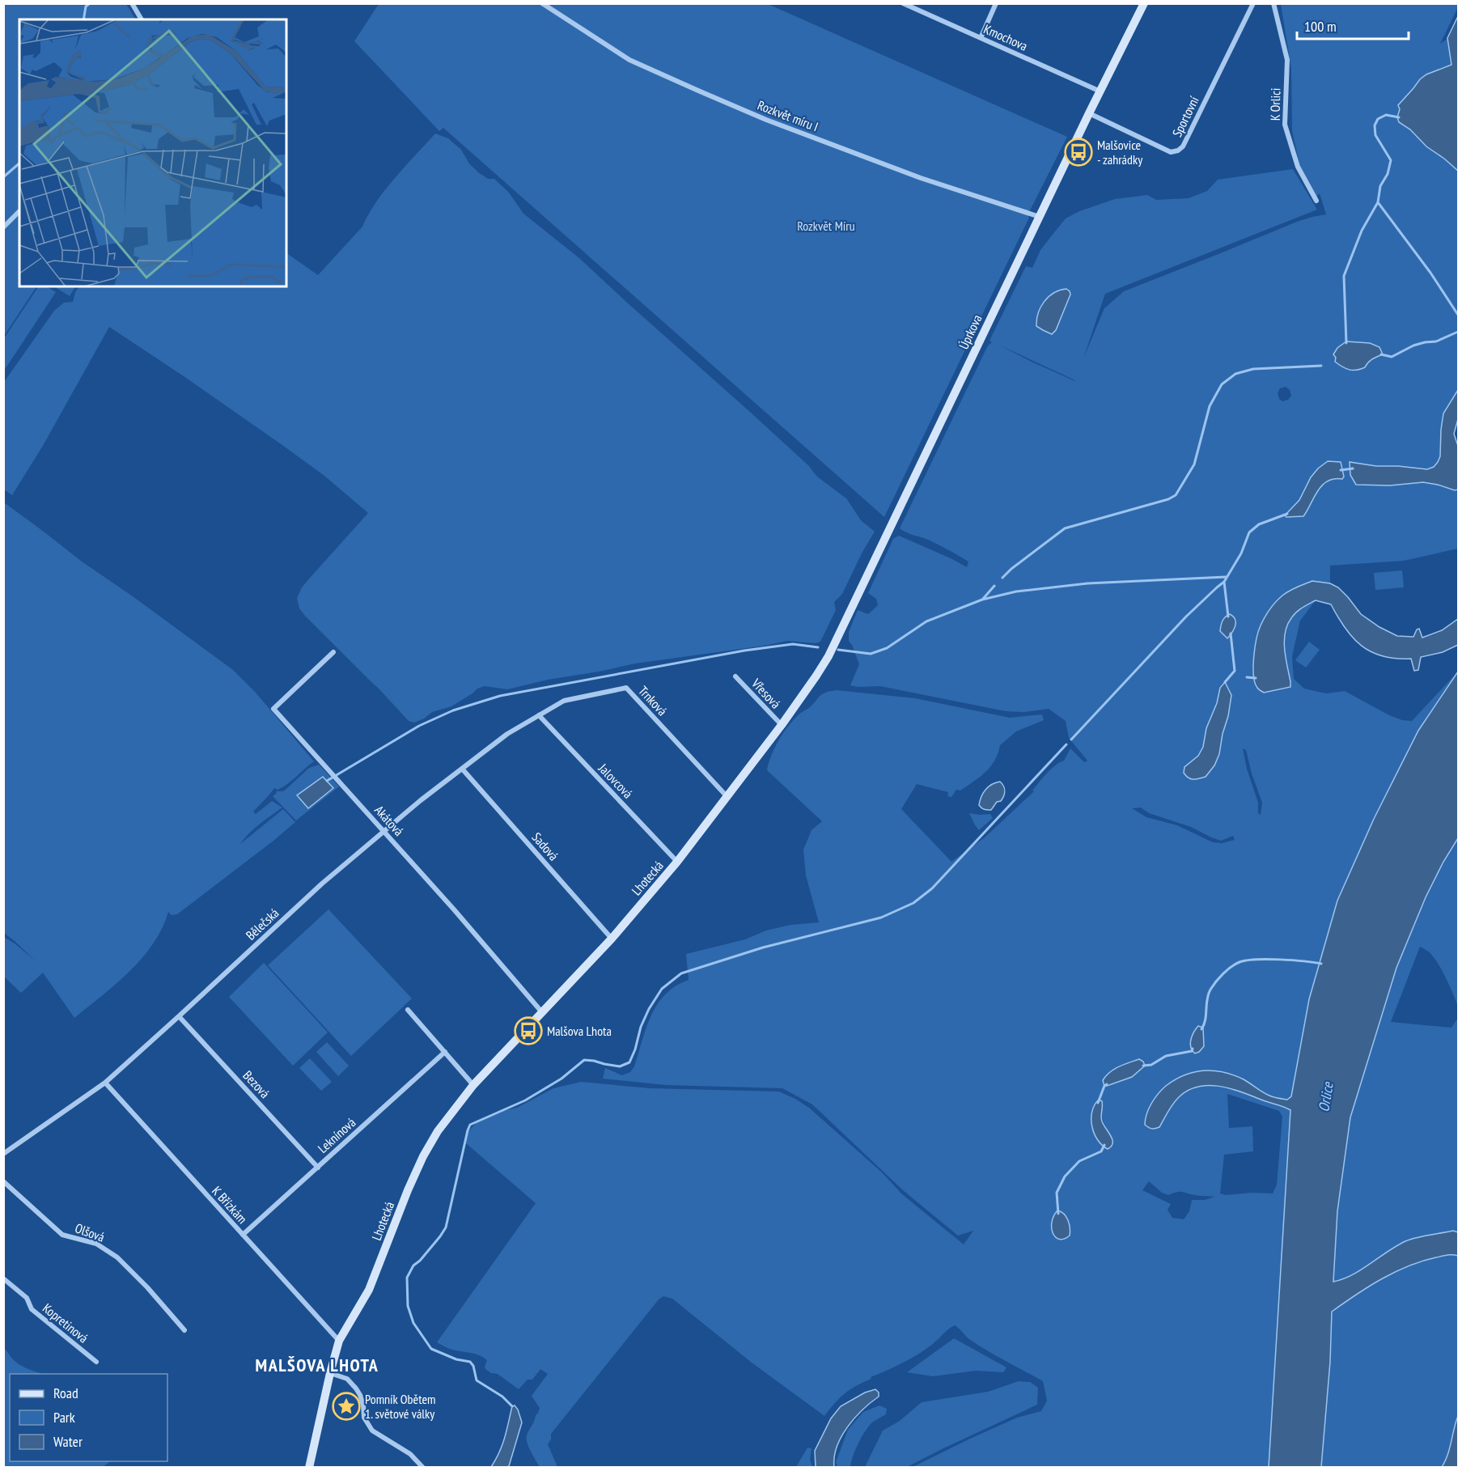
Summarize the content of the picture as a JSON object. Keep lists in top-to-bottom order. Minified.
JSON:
{"streets":{"street":["Kmochova","K Orlici","Rozkvět míru I","Sportovní","Úprkova","Vřesová","Trnková","Jalovcová","Akátová","Sadová","Lhotecká","Bělečská","Bezová","Leknínová","K Břízkám","Olšová","Kopretinová"]},"crossings":[["Kmochova","Úprkova"],["Rozkvět míru I","Úprkova"],["Sportovní","Úprkova"],["Úprkova","Lhotecká"],["Vřesová","Lhotecká"],["Trnková","Jalovcová"],["Trnková","Lhotecká"],["Trnková","Bělečská"],["Jalovcová","Lhotecká"],["Jalovcová","Bělečská"],["Akátová","Lhotecká"],["Akátová","Bělečská"],["Sadová","Lhotecká"],["Sadová","Bělečská"],["Lhotecká","K Břízkám"],["Bělečská","Bezová"],["Bělečská","K Břízkám"],["Bezová","Leknínová"],["Leknínová","K Břízkám"]],"districts":["MALŠOVA LHOTA"],"water":["Orlice"],"parks":["Rozkvět Míru"],"places":{"bus stop":["Malšovice - zahrádky","Malšova Lhota"],"place":["Pomník Obětem 1. světové války"]},"legend":["Road","Park","Water"],"scale_bar":"100 m"}
